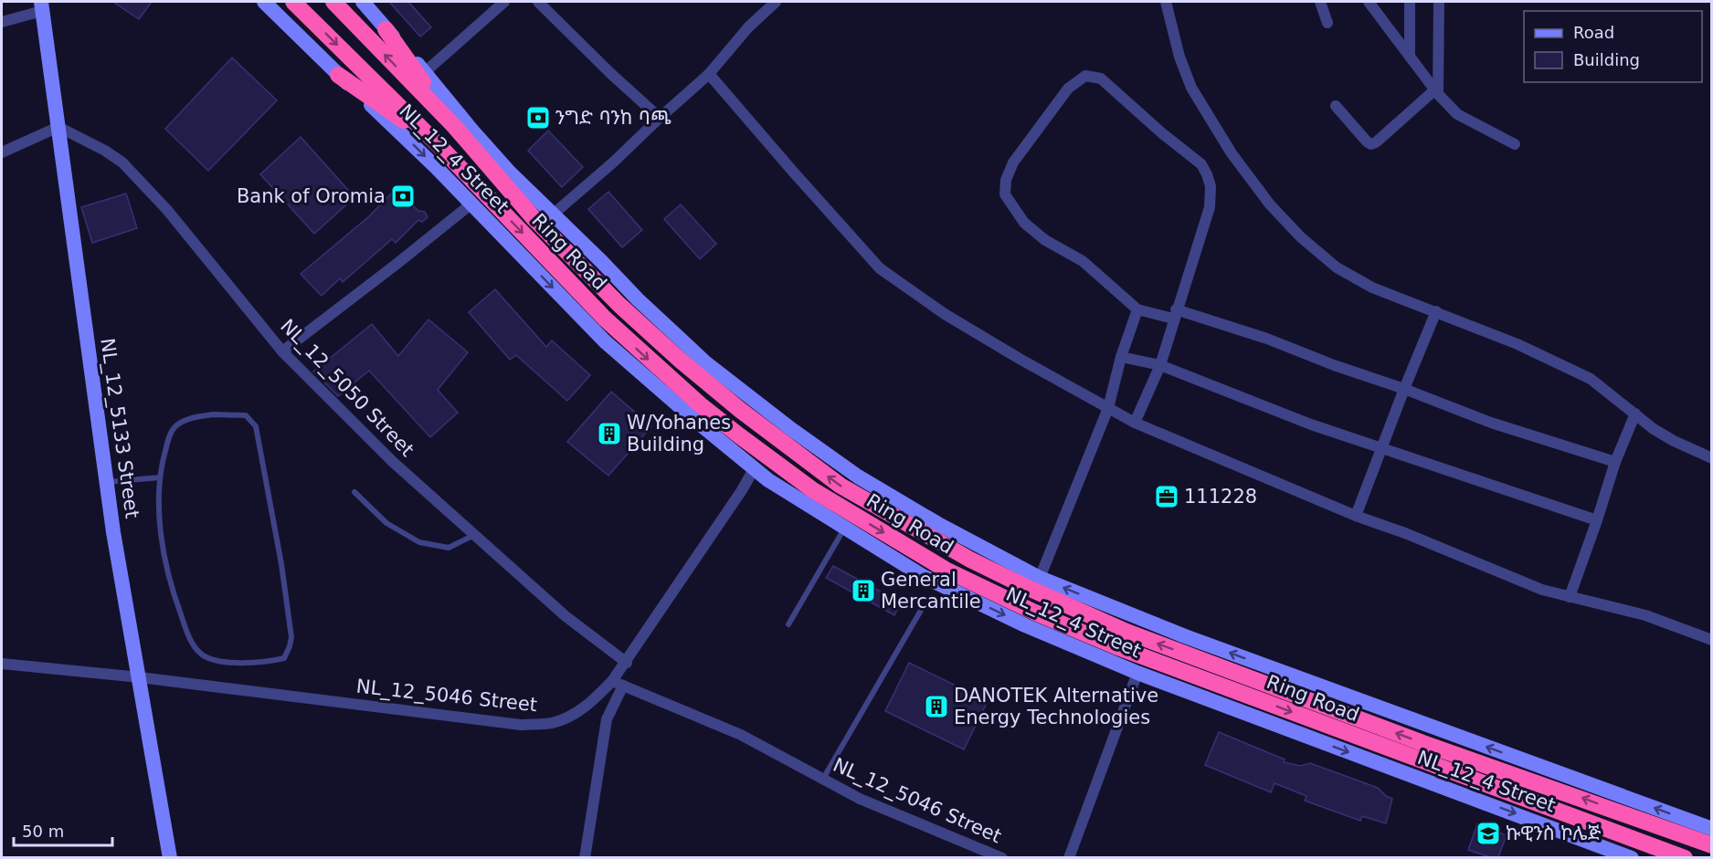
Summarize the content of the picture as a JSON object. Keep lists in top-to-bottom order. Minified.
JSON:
{"streets":{"highway":["Ring Road"],"street":["NL_12_4 Street","NL_12_5050 Street","NL_12_5133 Street","NL_12_5046 Street"]},"crossings":[["NL_12_5050 Street","NL_12_5133 Street"],["NL_12_5133 Street","NL_12_5046 Street"]],"places":{"bank":["ንግድ ባንከ ባጫ","Bank of Oromia"],"building":["W/Yohanes Building","General Mercantile","DANOTEK Alternative Energy Technologies"],"office":["111228"],"school or university":["ኩዊንስ ኮሌጅ"]},"legend":["Road","Building"],"scale_bar":"50 m"}
